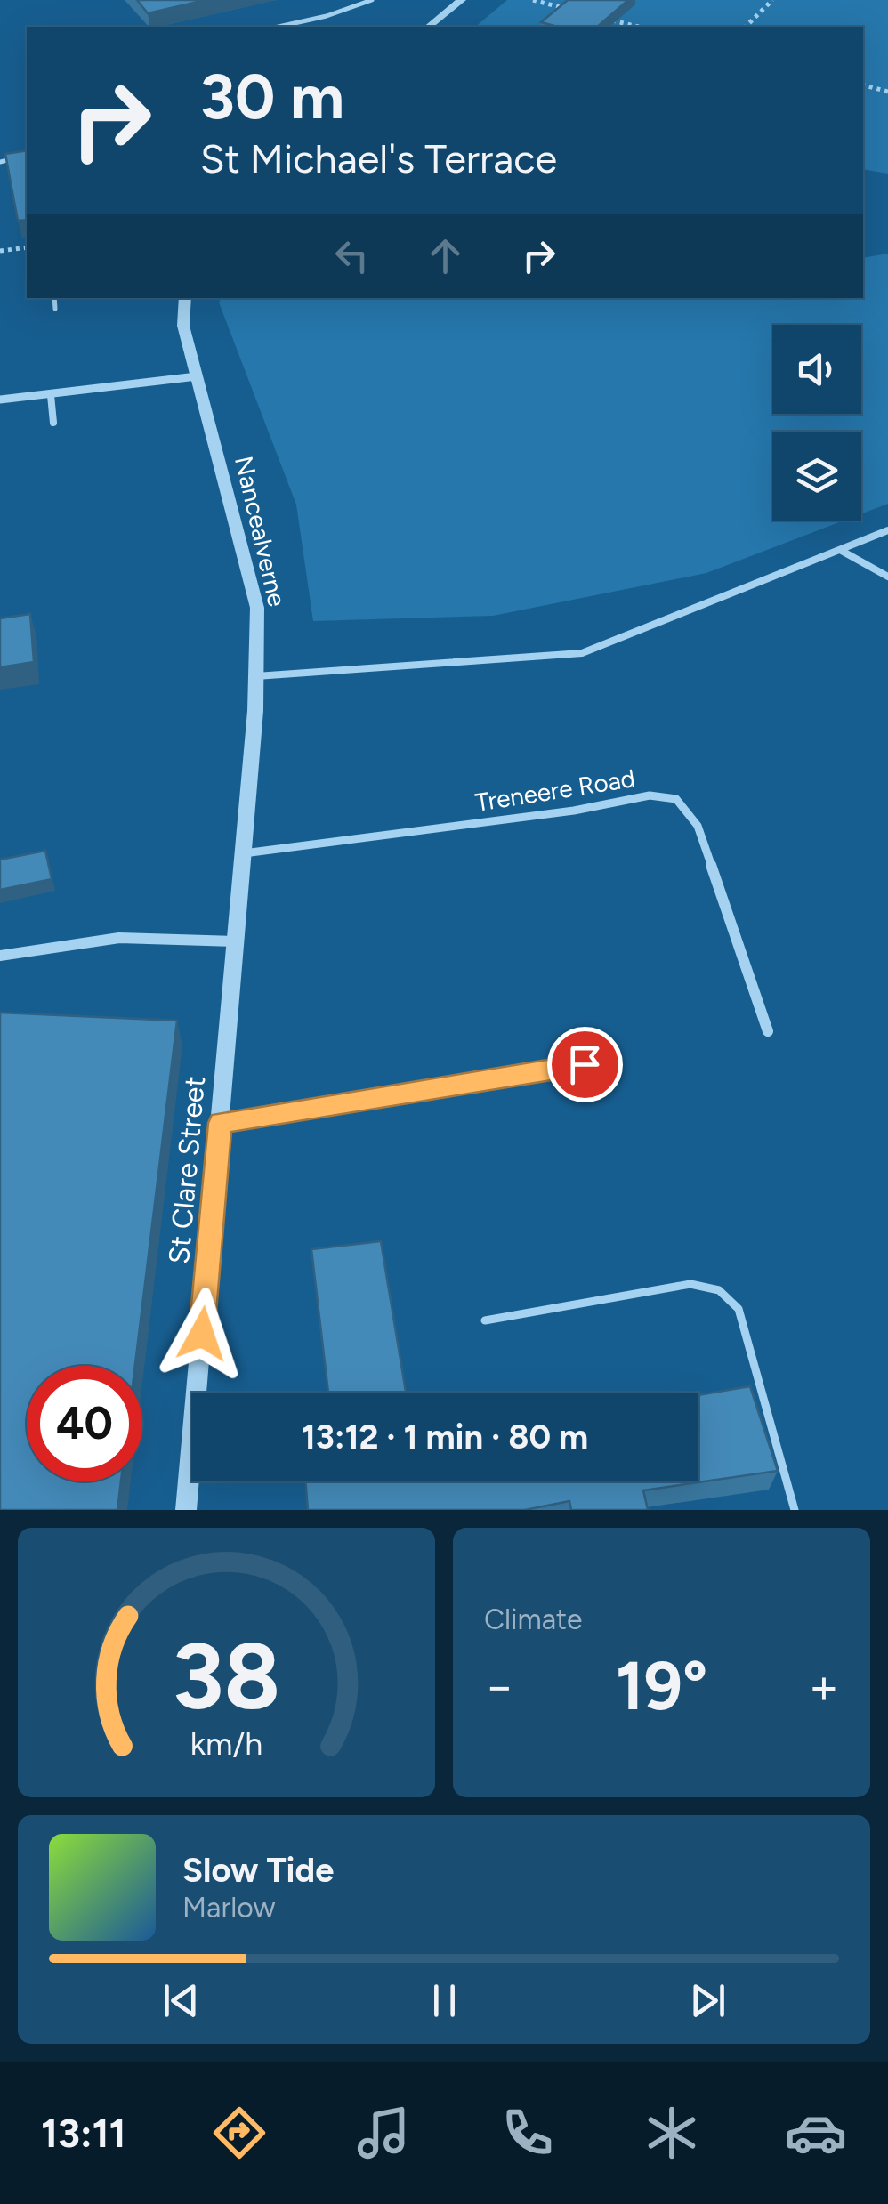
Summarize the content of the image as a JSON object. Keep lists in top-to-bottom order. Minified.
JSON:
{"streets":{"street":["Nancealverne","Treneere Road","St Clare Street"]},"crossings":[["Nancealverne","Treneere Road"],["Nancealverne","St Clare Street"]],"page":{"turn":["30 m","St Michael's Terrace"],"limit":"40","trip":"13:12 · 1 min · 80 m","tile":"Climate","heat":["−","19°","+"],"song":["Slow Tide","Marlow"],"tabs":"13:11","gauge":["38","km/h"]}}
